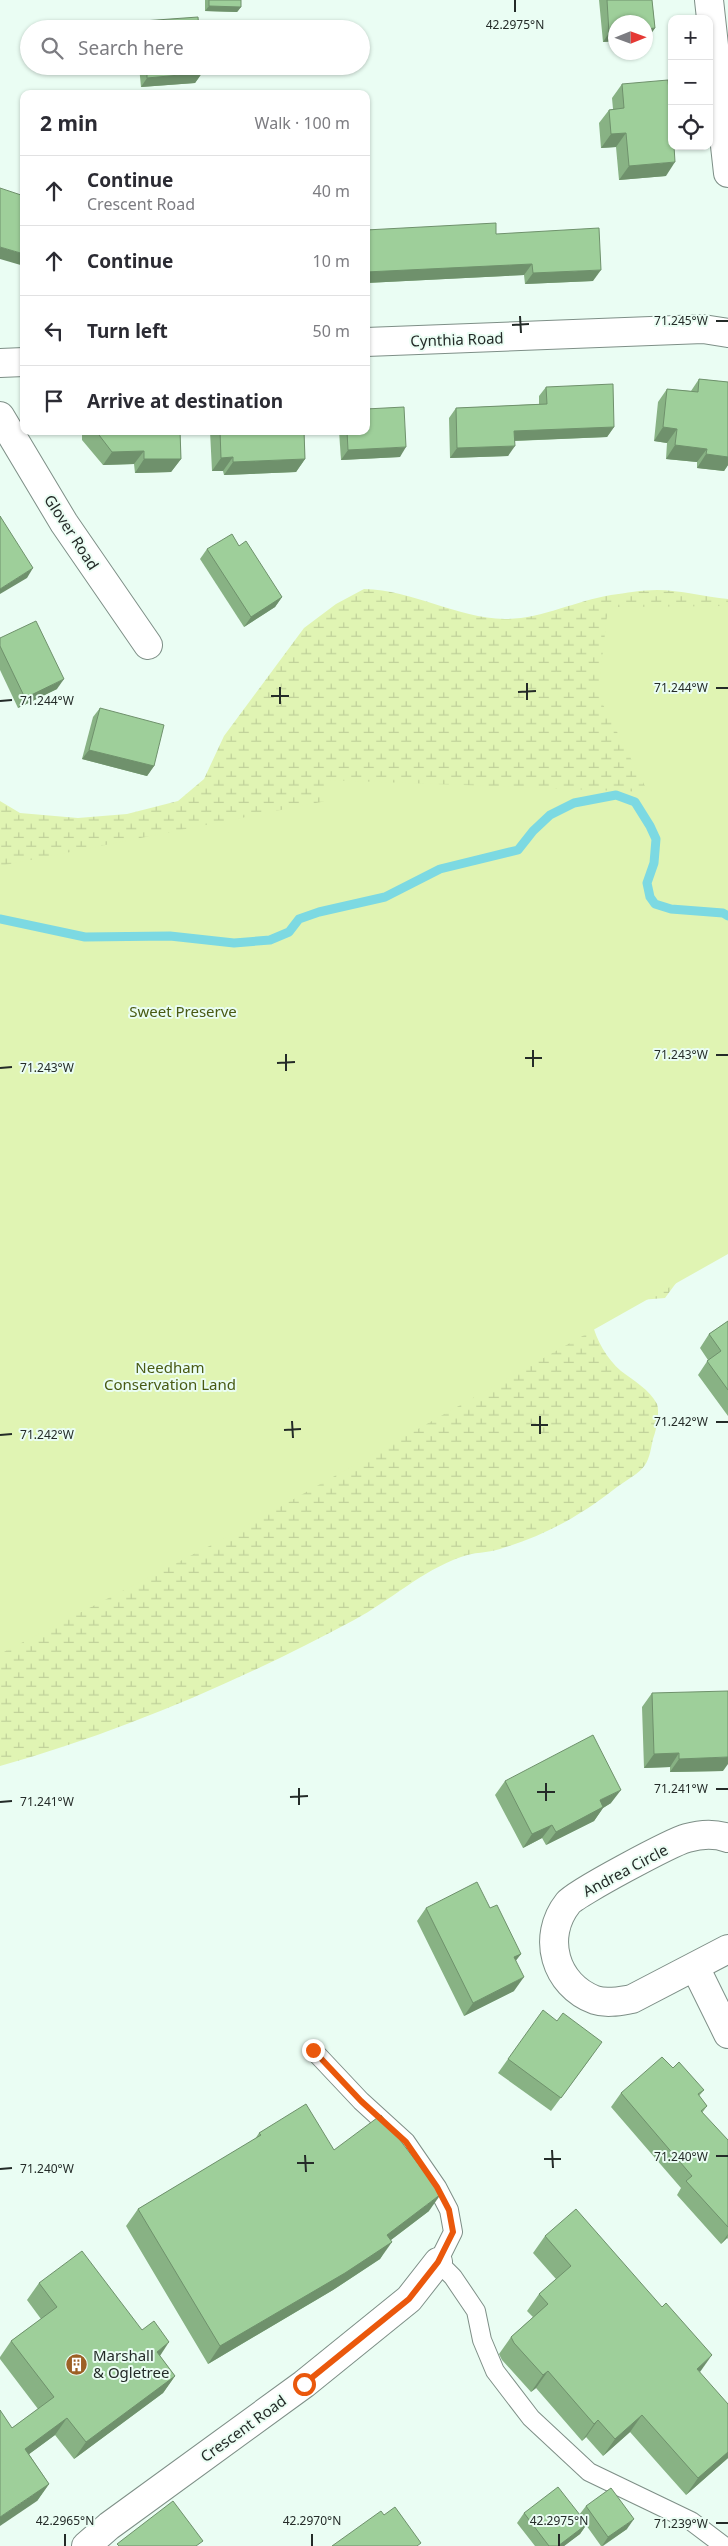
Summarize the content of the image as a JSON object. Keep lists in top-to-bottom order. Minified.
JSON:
{"streets":{"street":["Cynthia Road","Glover Road","Andrea Circle","Crescent Road"]},"parks":["Sweet Preserve","Needham Conservation Land"],"places":{"building":["Marshall & Ogletree"]},"north":"right","page":{"map_buttons":["+","−"],"search":"Search here","heading":["2 min","Walk · 100 m"],"list":[["Continue","Crescent Road","40 m"],["Continue","10 m"],["Turn left","50 m"],"Arrive at destination"]},"coordinates":["42.2975°N","71.245°W","71.244°W","71.243°W","71.242°W","71.241°W","71.240°W","42.2965°N","42.2970°N","71.239°W"]}
